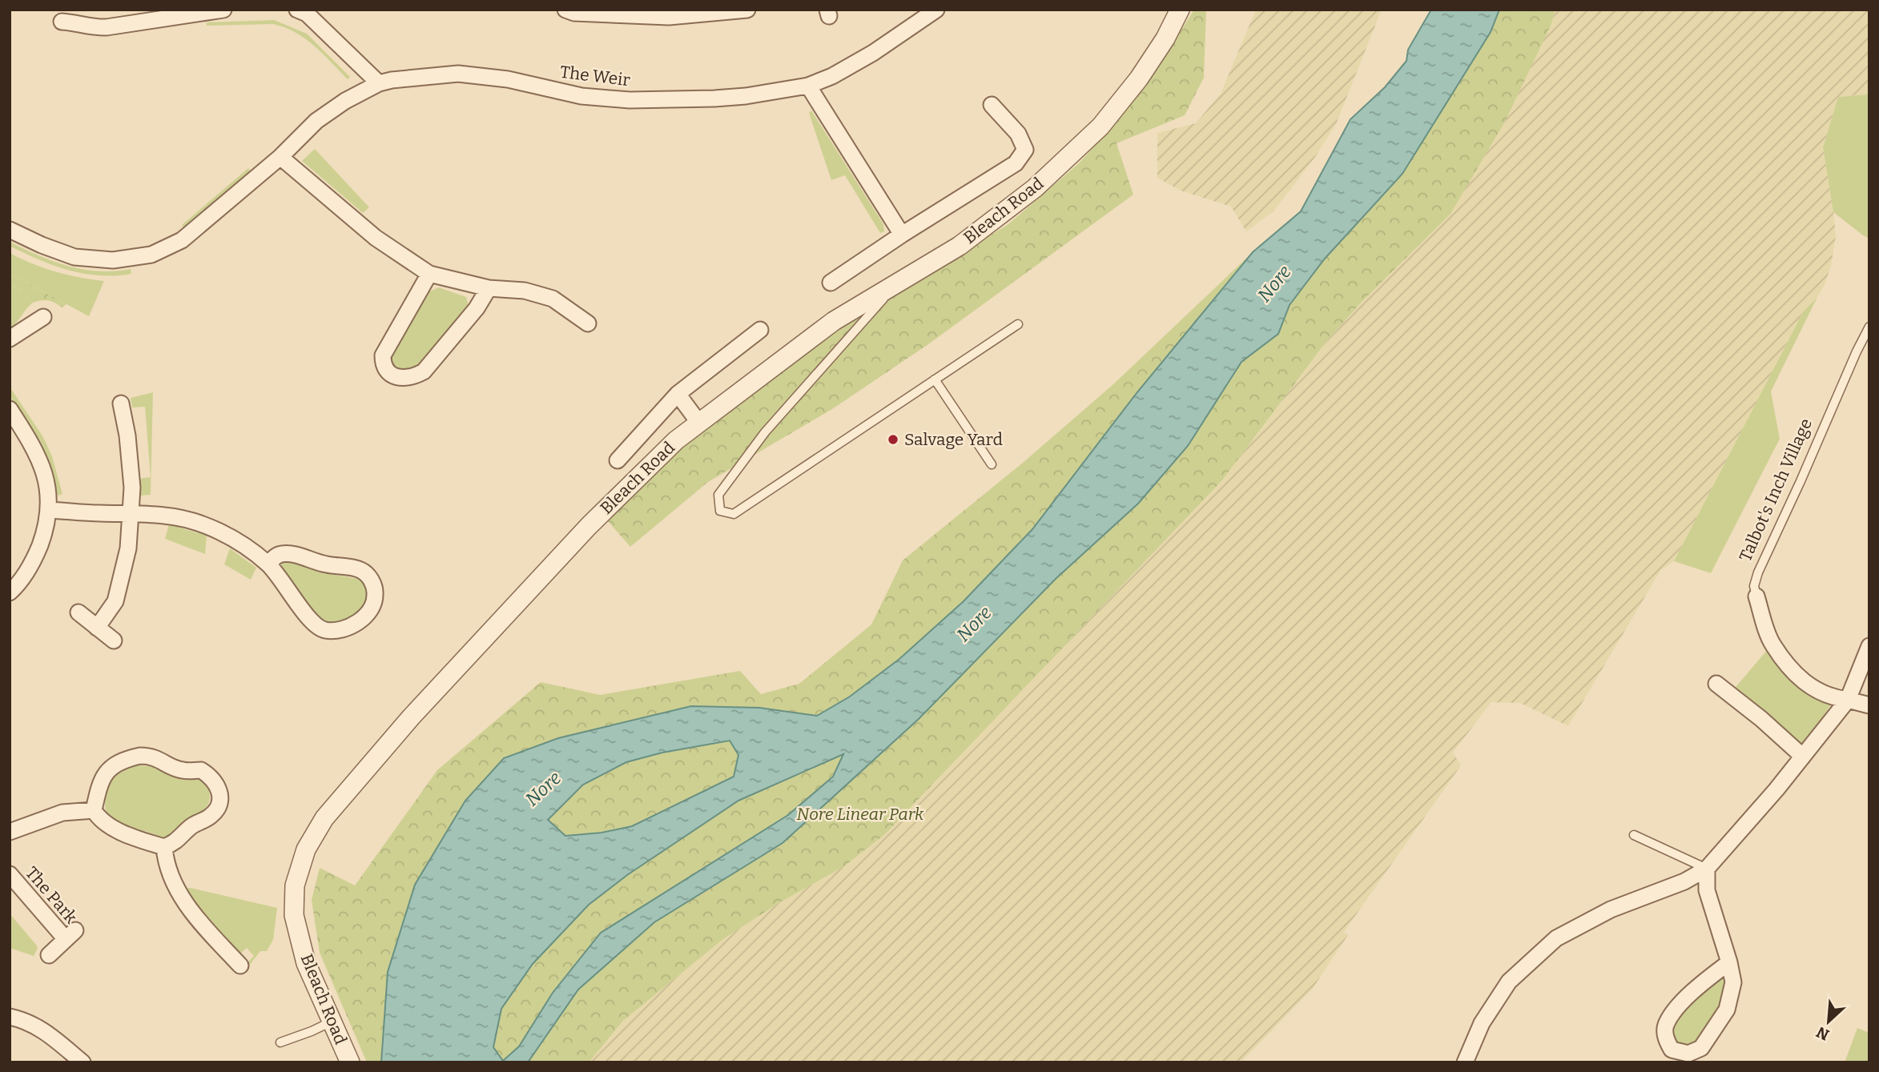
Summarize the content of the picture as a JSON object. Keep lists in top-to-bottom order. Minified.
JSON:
{"streets":{"street":["The Weir","Bleach Road","Talbot's Inch Village","The Park"]},"water":["Nore"],"parks":["Nore Linear Park"],"places":["Salvage Yard"],"north":"bottom left"}
